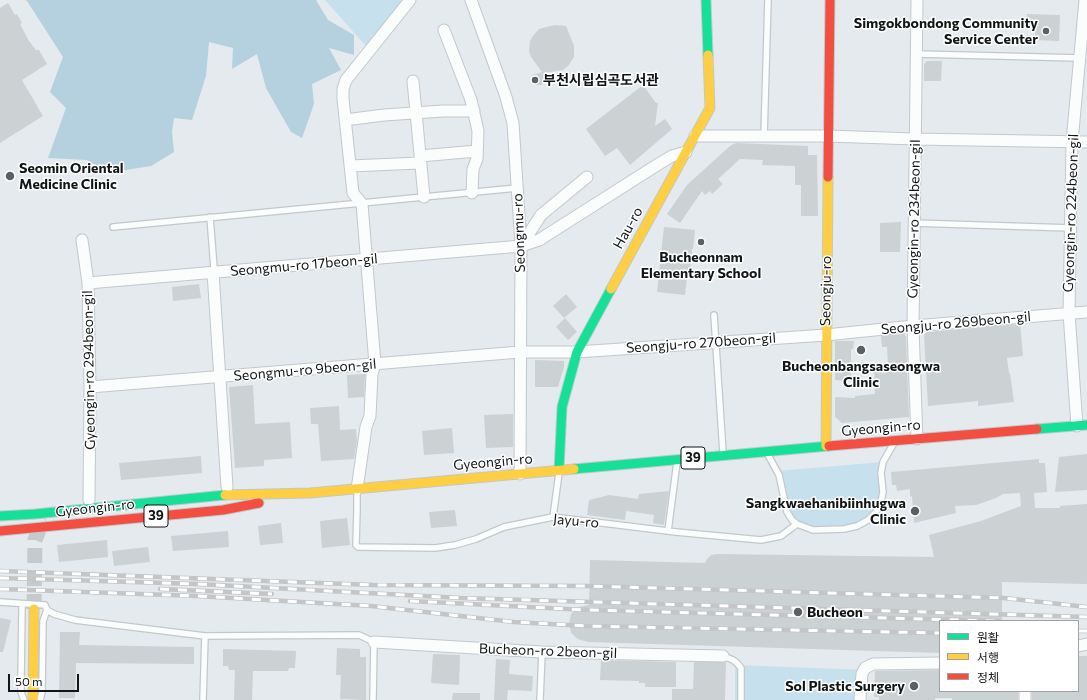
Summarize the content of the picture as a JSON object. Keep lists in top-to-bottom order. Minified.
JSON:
{"streets":{"main road":["Hau-ro","Seongju-ro","Gyeongin-ro","39"],"street":["Gyeongin-ro 224beon-gil","Gyeongin-ro 234beon-gil","Seongmu-ro","Seongmu-ro 17beon-gil","Seongju-ro 269beon-gil","Seongju-ro 270beon-gil","Gyeongin-ro 294beon-gil","Seongmu-ro 9beon-gil","Bucheon-ro 2beon-gil"],"lane":["Jayu-ro"]},"crossings":[["Gyeongin-ro 224beon-gil","Seongju-ro 269beon-gil"],["Gyeongin-ro 224beon-gil","Gyeongin-ro"],["Gyeongin-ro 234beon-gil","Seongju-ro 269beon-gil"],["Gyeongin-ro 234beon-gil","Gyeongin-ro"],["Hau-ro","Seongmu-ro 17beon-gil"],["Hau-ro","Seongju-ro 270beon-gil"],["Hau-ro","Gyeongin-ro"],["Seongmu-ro","Seongmu-ro 17beon-gil"],["Seongmu-ro","Seongju-ro 270beon-gil"],["Seongmu-ro","Seongmu-ro 9beon-gil"],["Seongmu-ro","Gyeongin-ro"],["Seongmu-ro 17beon-gil","Gyeongin-ro 294beon-gil"],["Seongju-ro","Seongju-ro 269beon-gil"],["Seongju-ro","Seongju-ro 270beon-gil"],["Seongju-ro","Gyeongin-ro"],["Seongju-ro 269beon-gil","Seongju-ro 270beon-gil"],["Seongju-ro 270beon-gil","Seongmu-ro 9beon-gil"],["Gyeongin-ro 294beon-gil","Seongmu-ro 9beon-gil"],["Gyeongin-ro 294beon-gil","Gyeongin-ro"],["Gyeongin-ro","Jayu-ro"]],"places":["Simgokbondong Community Service Center","부천시립심곡도서관","Seomin Oriental Medicine Clinic","Bucheonnam Elementary School","Bucheonbangsaseongwa Clinic","Sangkwaehanibiinhugwa Clinic","Bucheon","Sol Plastic Surgery"],"legend":["원활","서행","정체"],"scale_bar":"50 m"}
